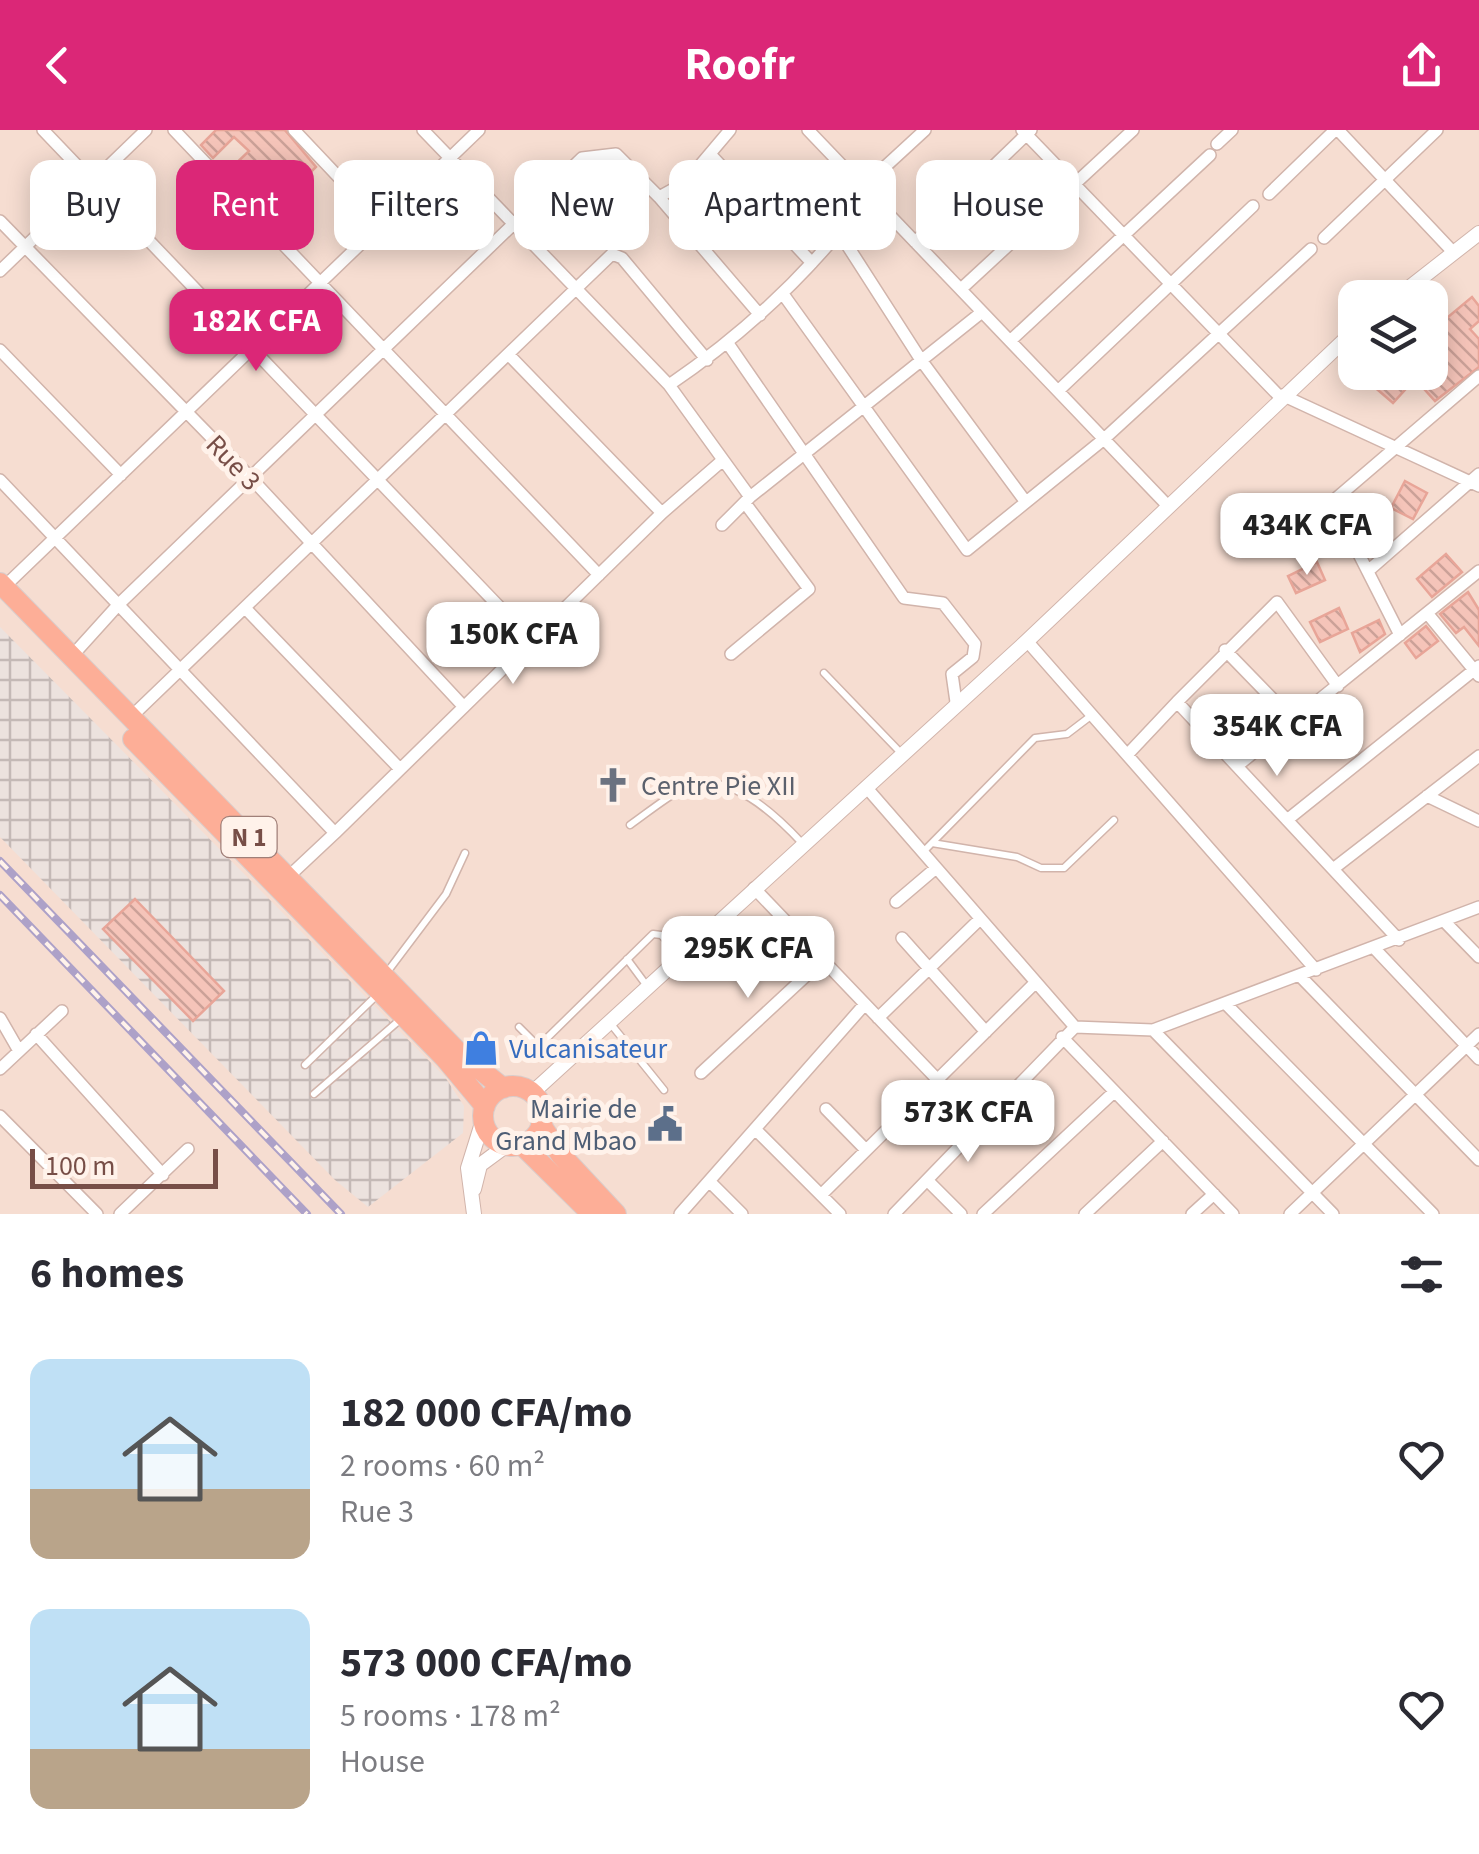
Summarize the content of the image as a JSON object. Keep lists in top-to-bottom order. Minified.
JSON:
{"streets":{"highway":["N 1"],"street":["Rue 3"]},"places":{"church":["Centre Pie XII"],"shop":["Vulcanisateur"],"public building":["Mairie de Grand Mbao"]},"scale_bar":"100 m","page":{"header":"Roofr","chip":["Buy","Rent","Filters","New","Apartment","House"],"price":["182K CFA","434K CFA","150K CFA","354K CFA","295K CFA","573K CFA"],"scale":"100 m","heading":"6 homes","list":[{"name":"182 000 CFA/mo","note":"2 rooms · 60 m² · Rue 3"},{"name":"573 000 CFA/mo","note":"5 rooms · 178 m² · House"}]}}
